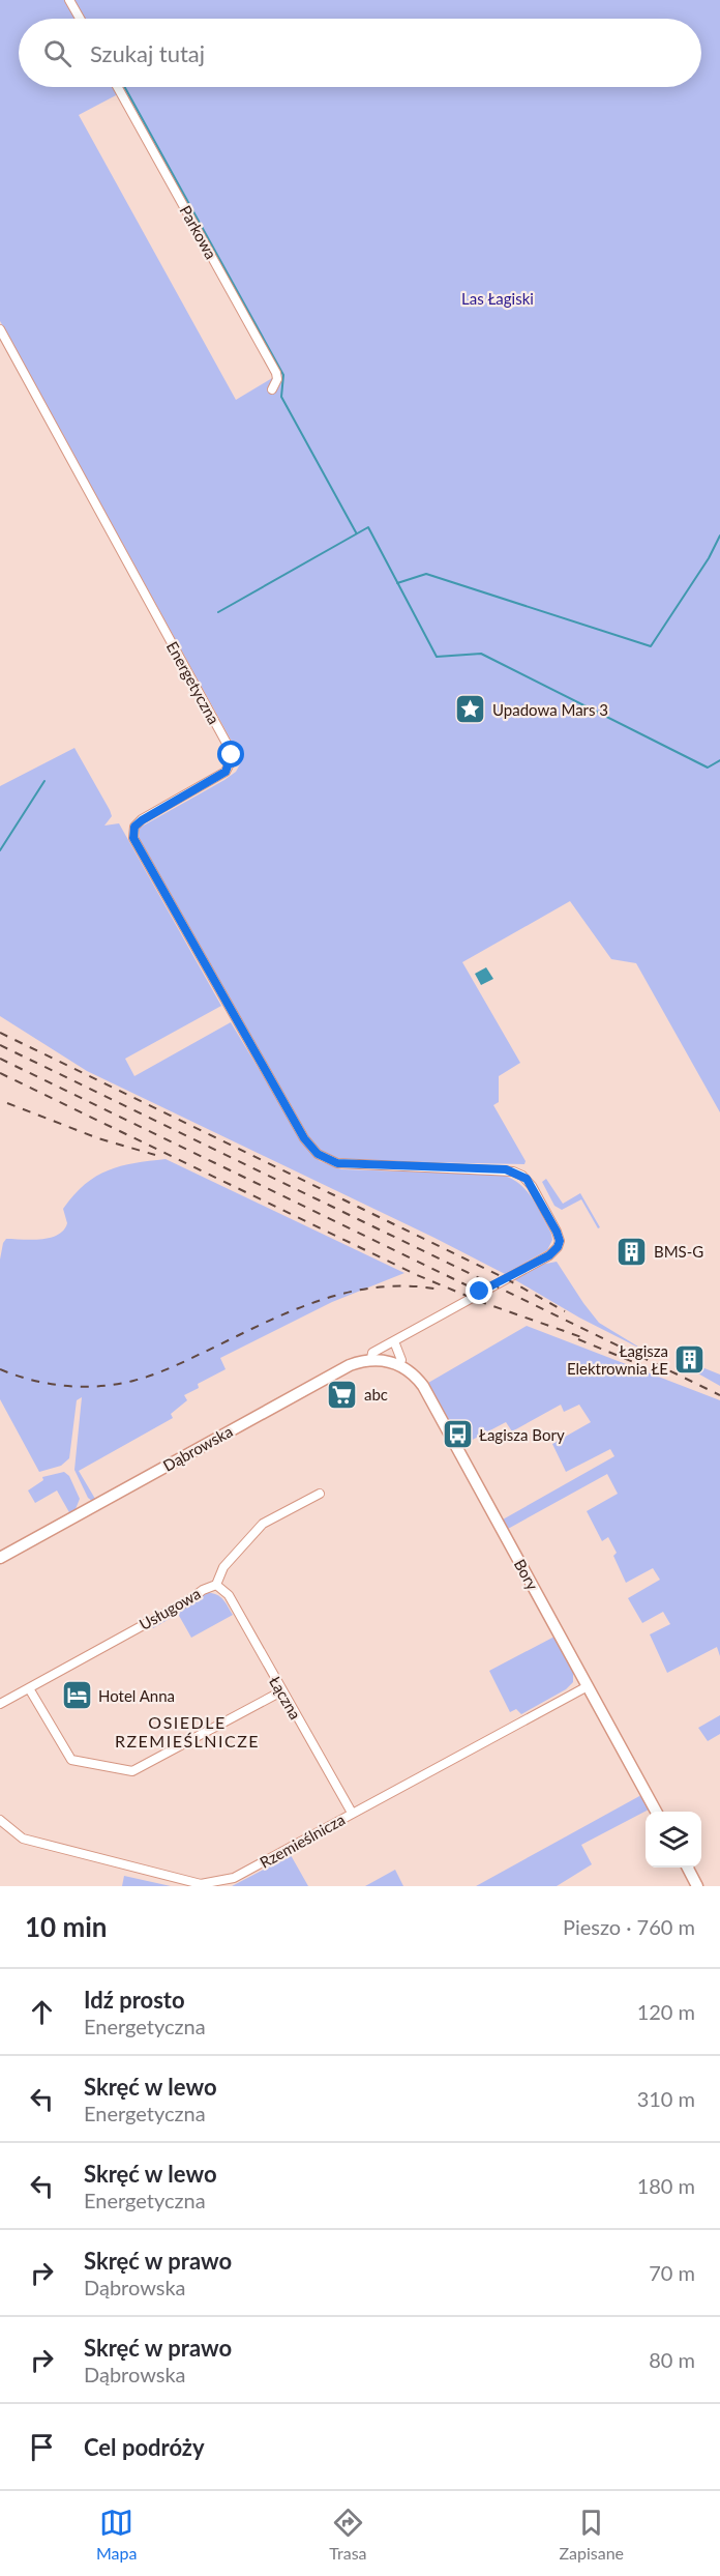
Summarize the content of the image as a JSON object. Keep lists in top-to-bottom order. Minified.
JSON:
{"streets":{"street":["Parkowa","Energetyczna","Dąbrowska","Bory","Usługowa","Łączna","Rzemieślnicza"]},"crossings":[["Energetyczna","Dąbrowska"],["Bory","Rzemieślnicza"],["Usługowa","Łączna"],["Łączna","Rzemieślnicza"]],"districts":["OSIEDLE RZEMIEŚLNICZE"],"parks":["Las Łagiski"],"places":{"place":["Upadowa Mars 3"],"building":["BMS-G","Łagisza Elektrownia ŁE"],"supermarket":["abc"],"bus stop":["Łagisza Bory"],"hotel":["Hotel Anna"]},"page":{"search":"Szukaj tutaj","heading":["10 min","Pieszo · 760 m"],"list":[["Idź prosto","Energetyczna","120 m"],["Skręć w lewo","Energetyczna","310 m"],["Skręć w lewo","Energetyczna","180 m"],["Skręć w prawo","Dąbrowska","70 m"],["Skręć w prawo","Dąbrowska","80 m"],"Cel podróży"],"nav":["Mapa","Trasa","Zapisane"]}}
